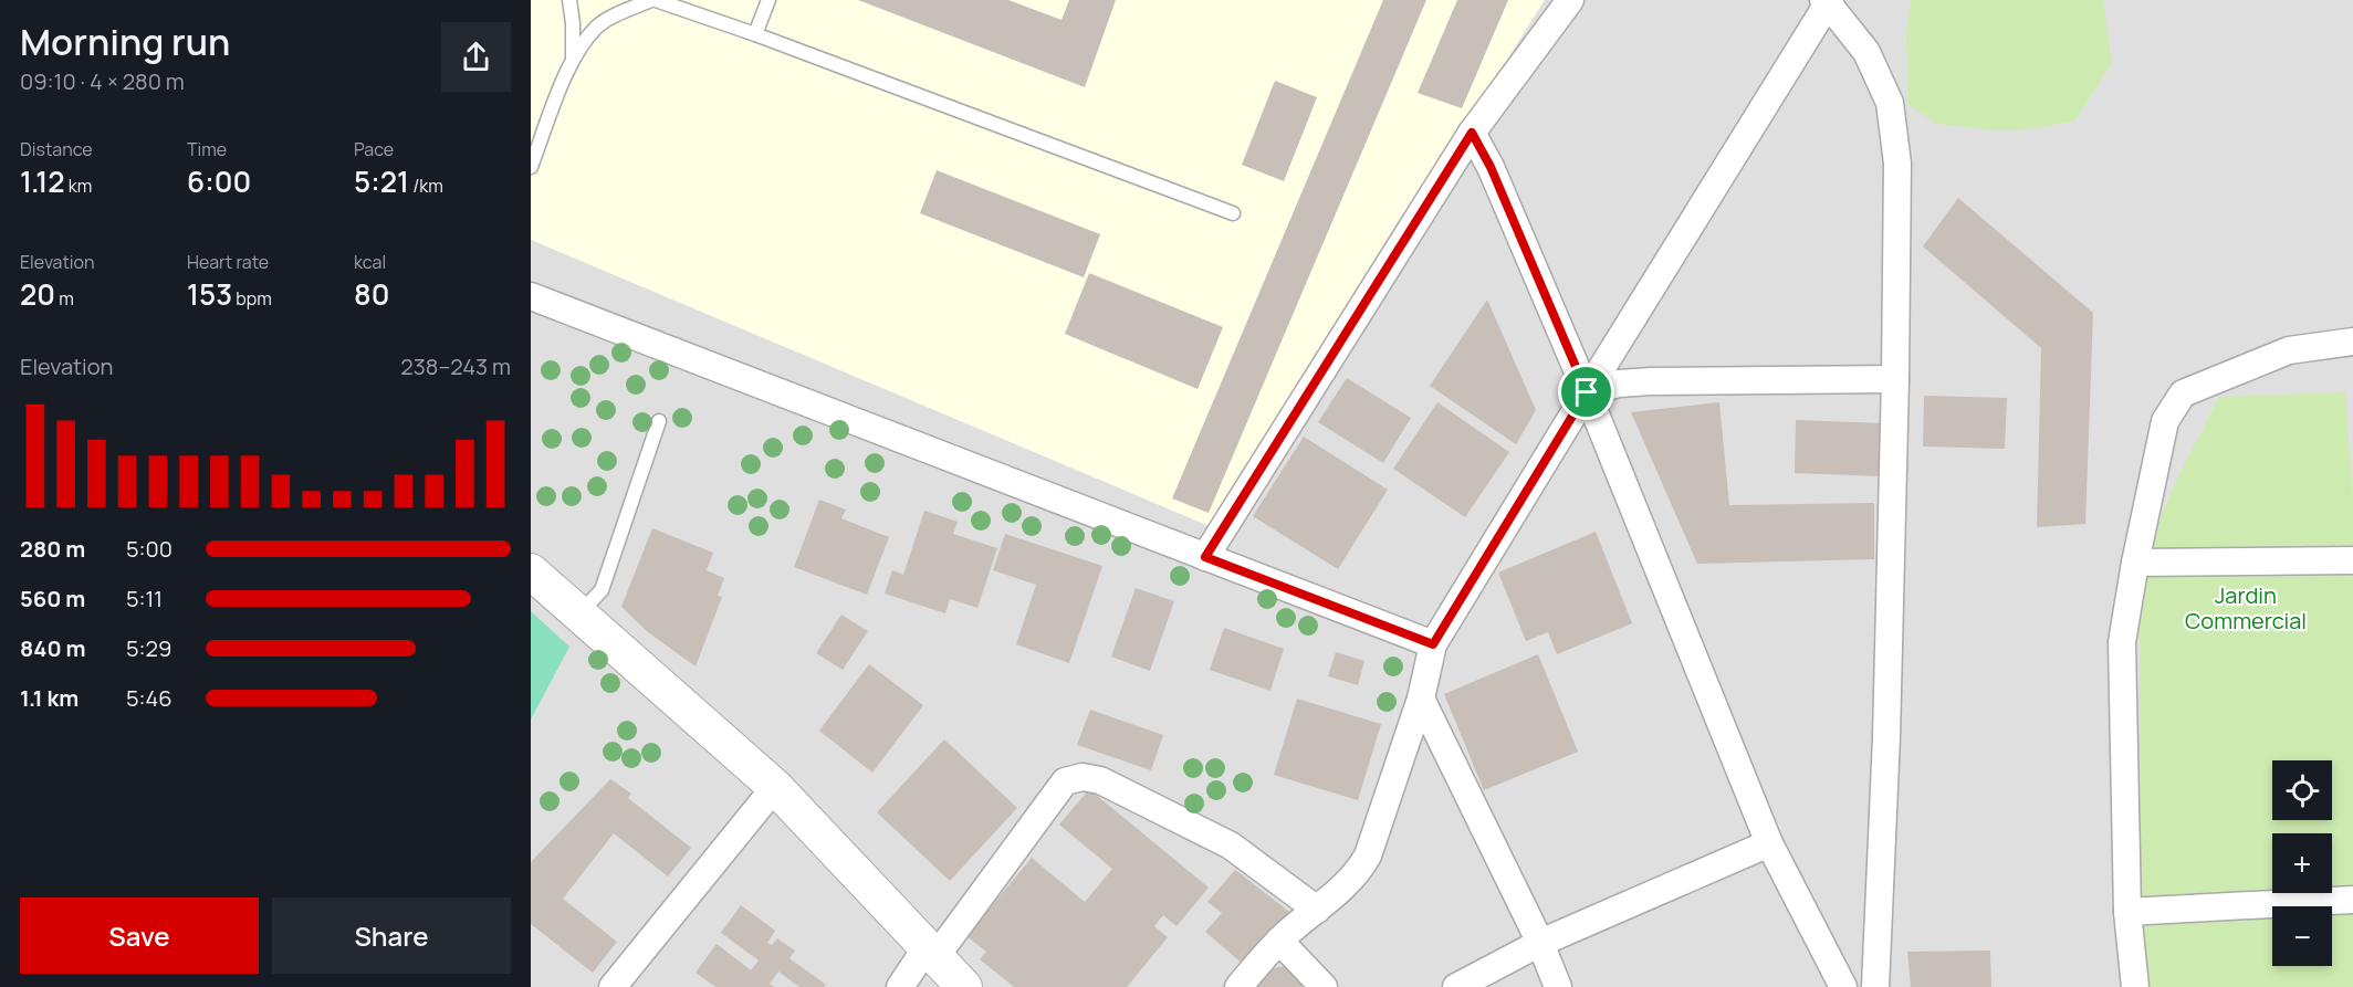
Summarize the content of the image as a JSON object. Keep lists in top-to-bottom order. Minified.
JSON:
{"parks":["Jardin Commercial"],"page":{"heading":["Morning run","09:10 · 4 × 280 m"],"stats":[["Distance","1.12 km"],["Time","6:00"],["Pace","5:21 /km"],["Elevation","20 m"],["Heart rate","153 bpm"],["kcal","80"]],"chart":["Elevation","238–243 m"],"list":[{"name":"280 m","note":"5:00"},{"name":"560 m","note":"5:11"},{"name":"840 m","note":"5:29"},{"name":"1.1 km","note":"5:46"}],"map_buttons":["+","−"],"buttons":["Save","Share"]}}
